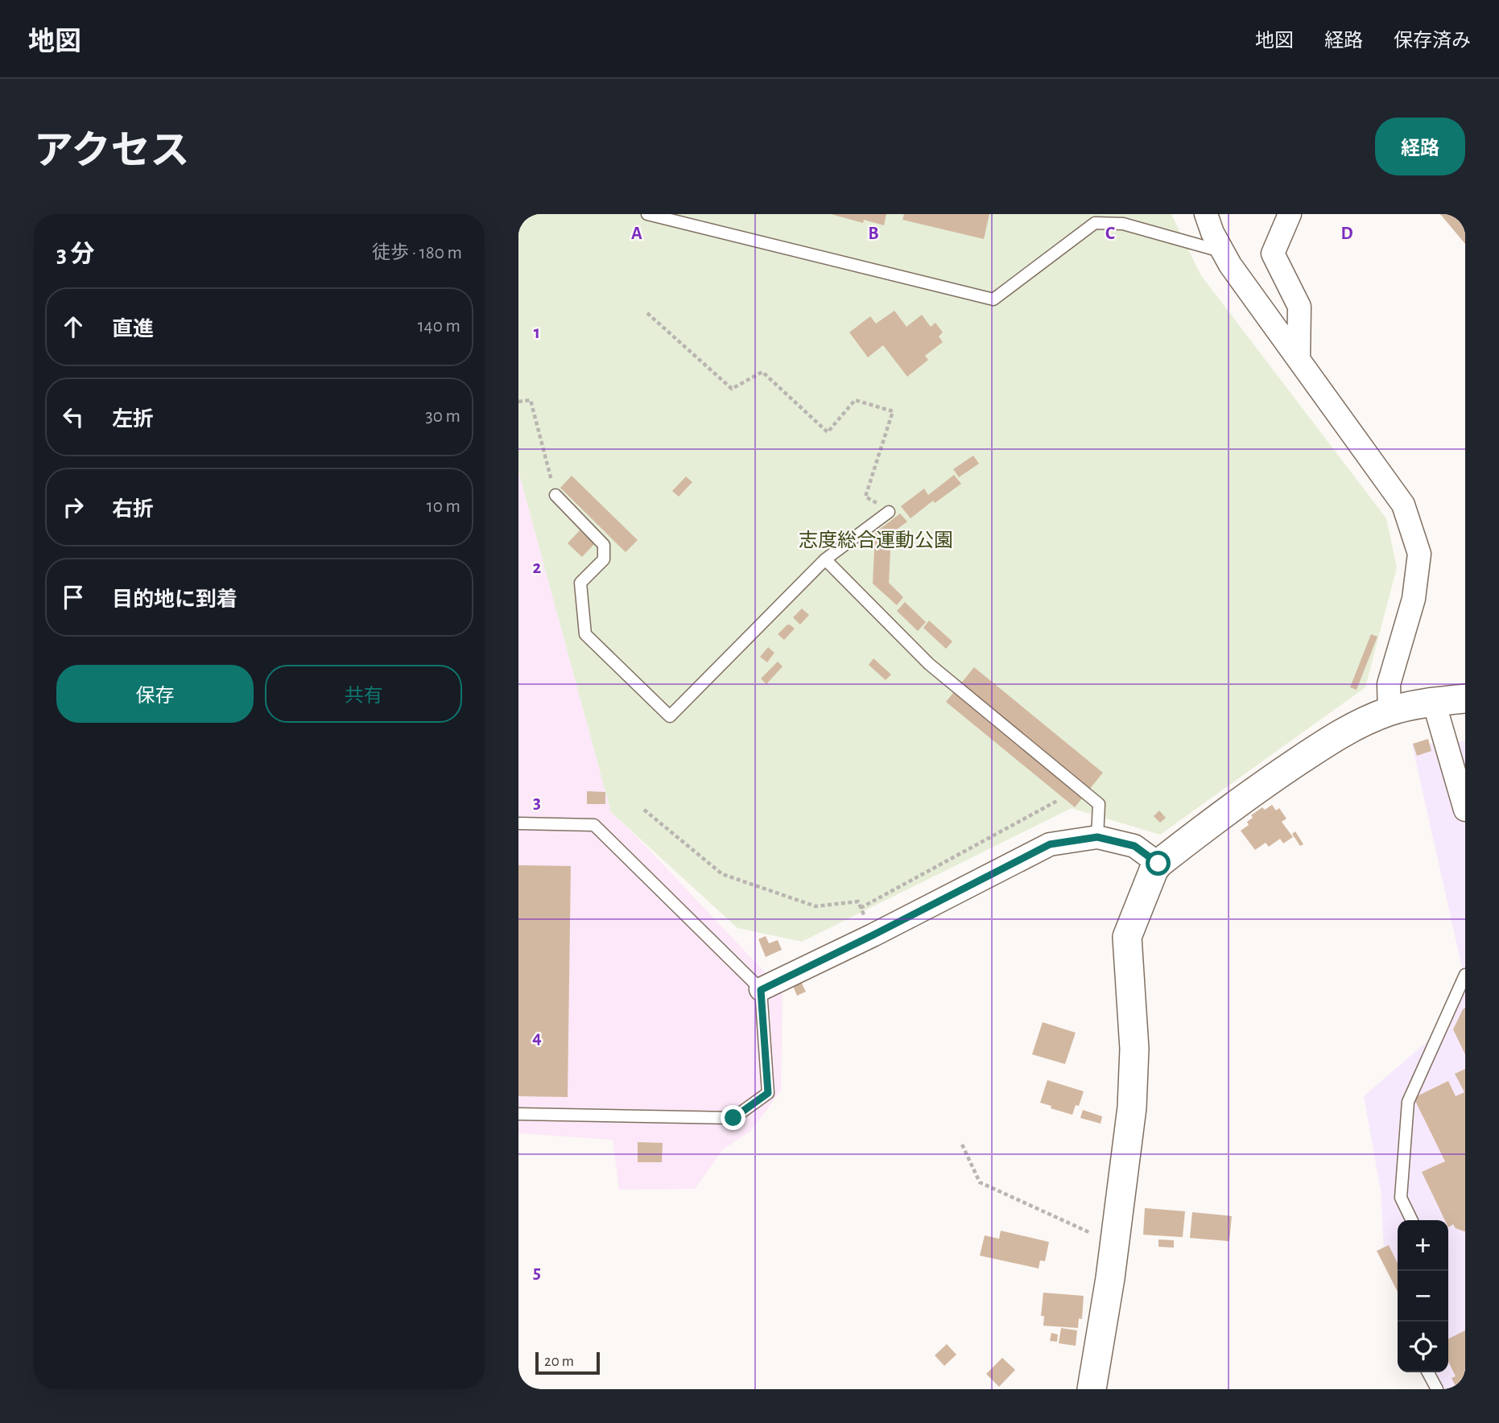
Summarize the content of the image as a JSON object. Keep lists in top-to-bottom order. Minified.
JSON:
{"parks":["志度総合運動公園"],"scale_bar":"20 m","page":{"header":"地図","nav":["地図","経路","保存済み"],"title":"アクセス","buttons":["経路",["保存","共有"]],"heading":["3 分","徒歩 · 180 m"],"list":[["直進","140 m"],["左折","30 m"],["右折","10 m"],"目的地に到着"],"map_buttons":["+","−"],"scale":"20 m"},"grid":{"columns":["A","B","C","D"],"rows":["1","2","3","4","5"]}}
